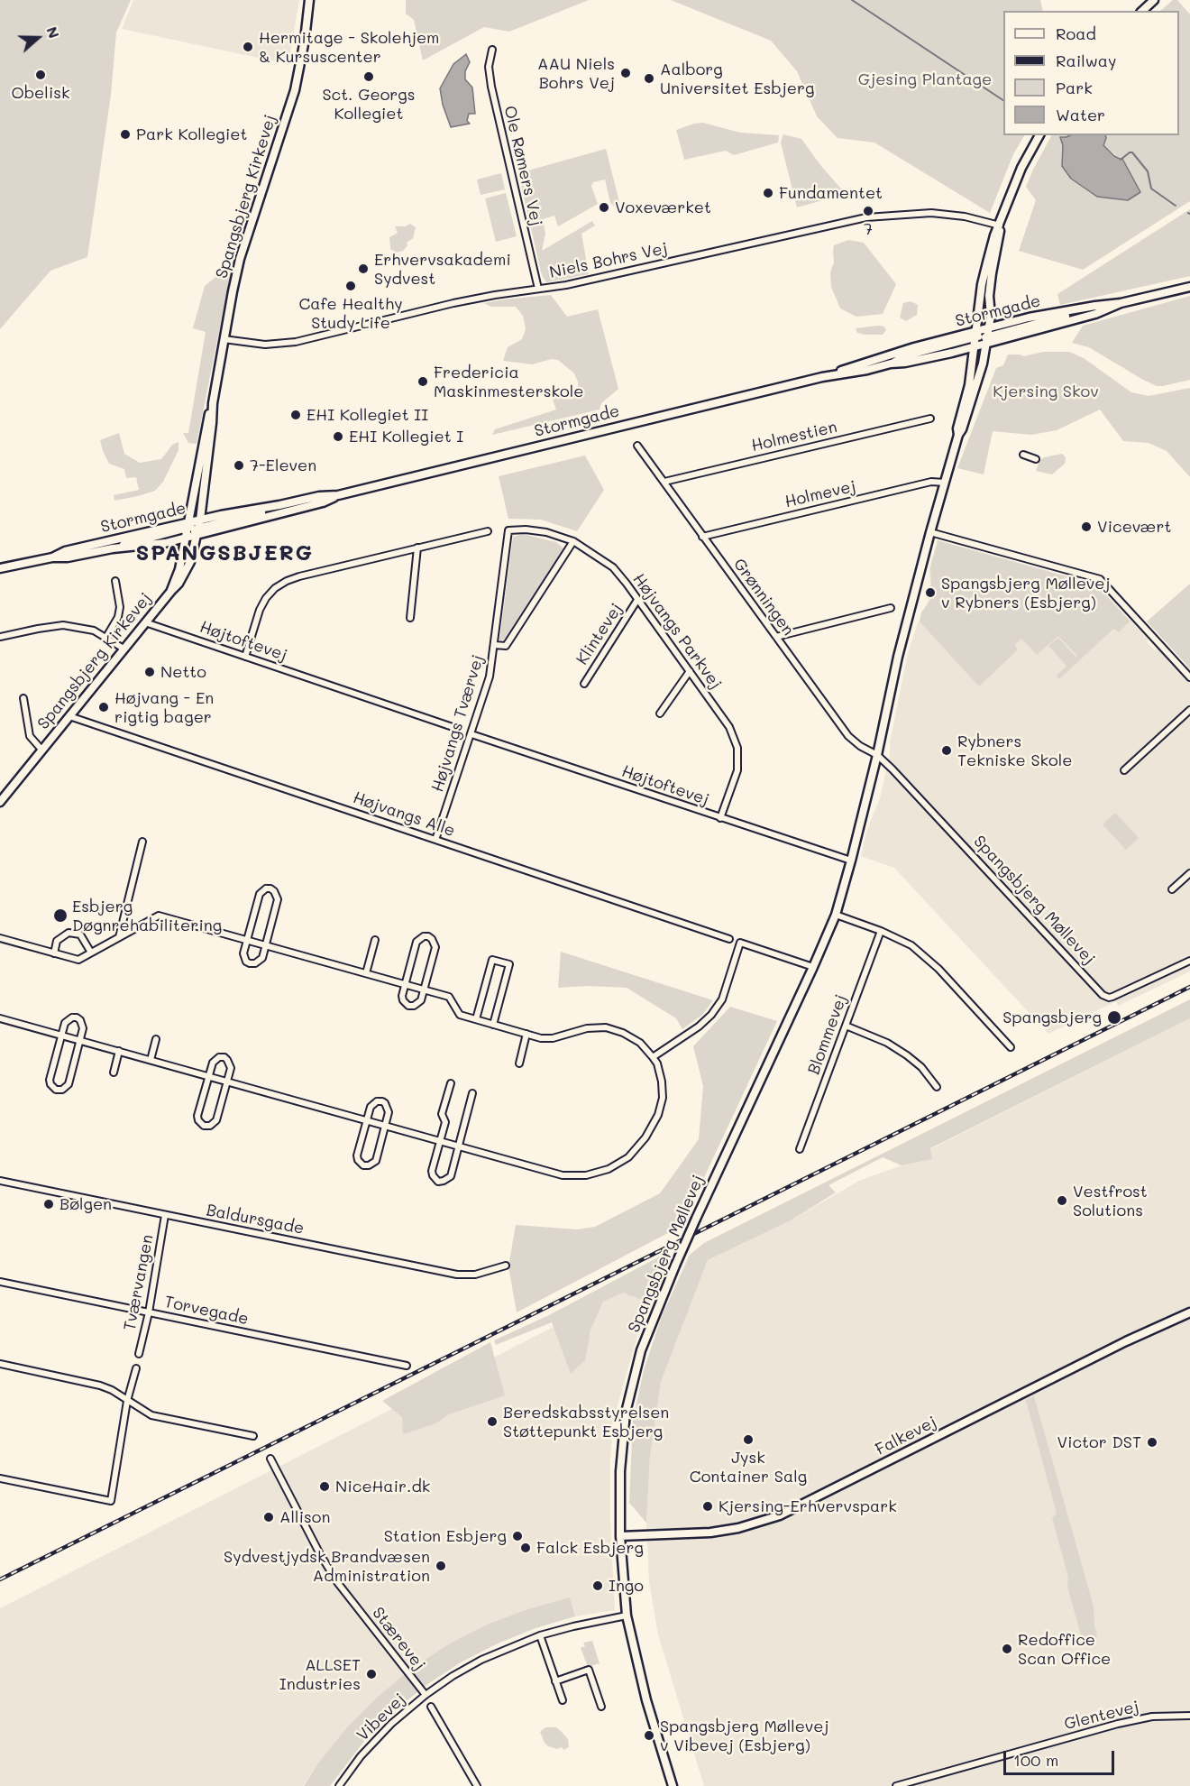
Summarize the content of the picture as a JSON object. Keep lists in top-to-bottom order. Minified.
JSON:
{"streets":{"street":["Ole Rømers Vej","Spangsbjerg Kirkevej","Niels Bohrs Vej","Stormgade","Holmestien","Holmevej","Grønningen","Højvangs Parkvej","Klintevej","Højtoftevej","Højvangs Tværvej","Højvangs Alle","Spangsbjerg Møllevej","Blommevej","Baldursgade","Tværvangen","Torvegade","Falkevej","Stærevej","Glentevej","Vibevej"]},"crossings":[["Ole Rømers Vej","Niels Bohrs Vej"],["Spangsbjerg Kirkevej","Niels Bohrs Vej"],["Spangsbjerg Kirkevej","Stormgade"],["Spangsbjerg Kirkevej","Højtoftevej"],["Spangsbjerg Kirkevej","Højvangs Alle"],["Niels Bohrs Vej","Spangsbjerg Møllevej"],["Stormgade","Spangsbjerg Møllevej"],["Holmestien","Grønningen"],["Holmevej","Grønningen"],["Holmevej","Spangsbjerg Møllevej"],["Grønningen","Spangsbjerg Møllevej"],["Højvangs Parkvej","Klintevej"],["Højvangs Parkvej","Højtoftevej"],["Højvangs Parkvej","Højvangs Tværvej"],["Højtoftevej","Højvangs Tværvej"],["Højtoftevej","Spangsbjerg Møllevej"],["Højvangs Tværvej","Højvangs Alle"],["Spangsbjerg Møllevej","Falkevej"],["Spangsbjerg Møllevej","Vibevej"],["Baldursgade","Tværvangen"],["Tværvangen","Torvegade"],["Stærevej","Vibevej"]],"districts":["SPANGSBJERG"],"parks":["Gjesing Plantage","Kjersing Skov"],"places":["Hermitage - Skolehjem & Kursuscenter","AAU Niels Bohrs Vej","Obelisk","Sct. Georgs Kollegiet","Aalborg Universitet Esbjerg","Park Kollegiet","Fundamentet","Voxeværket","7","Erhvervsakademi Sydvest","Cafe Healthy Study Life","Fredericia Maskinmesterskole","EHI Kollegiet II","EHI Kollegiet I","7-Eleven","Vicevært","Spangsbjerg Møllevej v Rybners (Esbjerg)","Netto","Højvang - En rigtig bager","Rybners Tekniske Skole","Esbjerg Døgnrehabilitering","Spangsbjerg","Vestfrost Solutions","Bølgen","Beredskabsstyrelsen Støttepunkt Esbjerg","Jysk Container Salg","Victor DST","NiceHair.dk","Kjersing-Erhvervspark","Allison","Station Esbjerg","Falck Esbjerg","Sydvestjydsk Brandvæsen Administration","Ingo","Redoffice Scan Office","ALLSET Industries","Spangsbjerg Møllevej v Vibevej (Esbjerg)"],"legend":["Road","Railway","Park","Water"],"scale_bar":"100 m","north":"right"}
